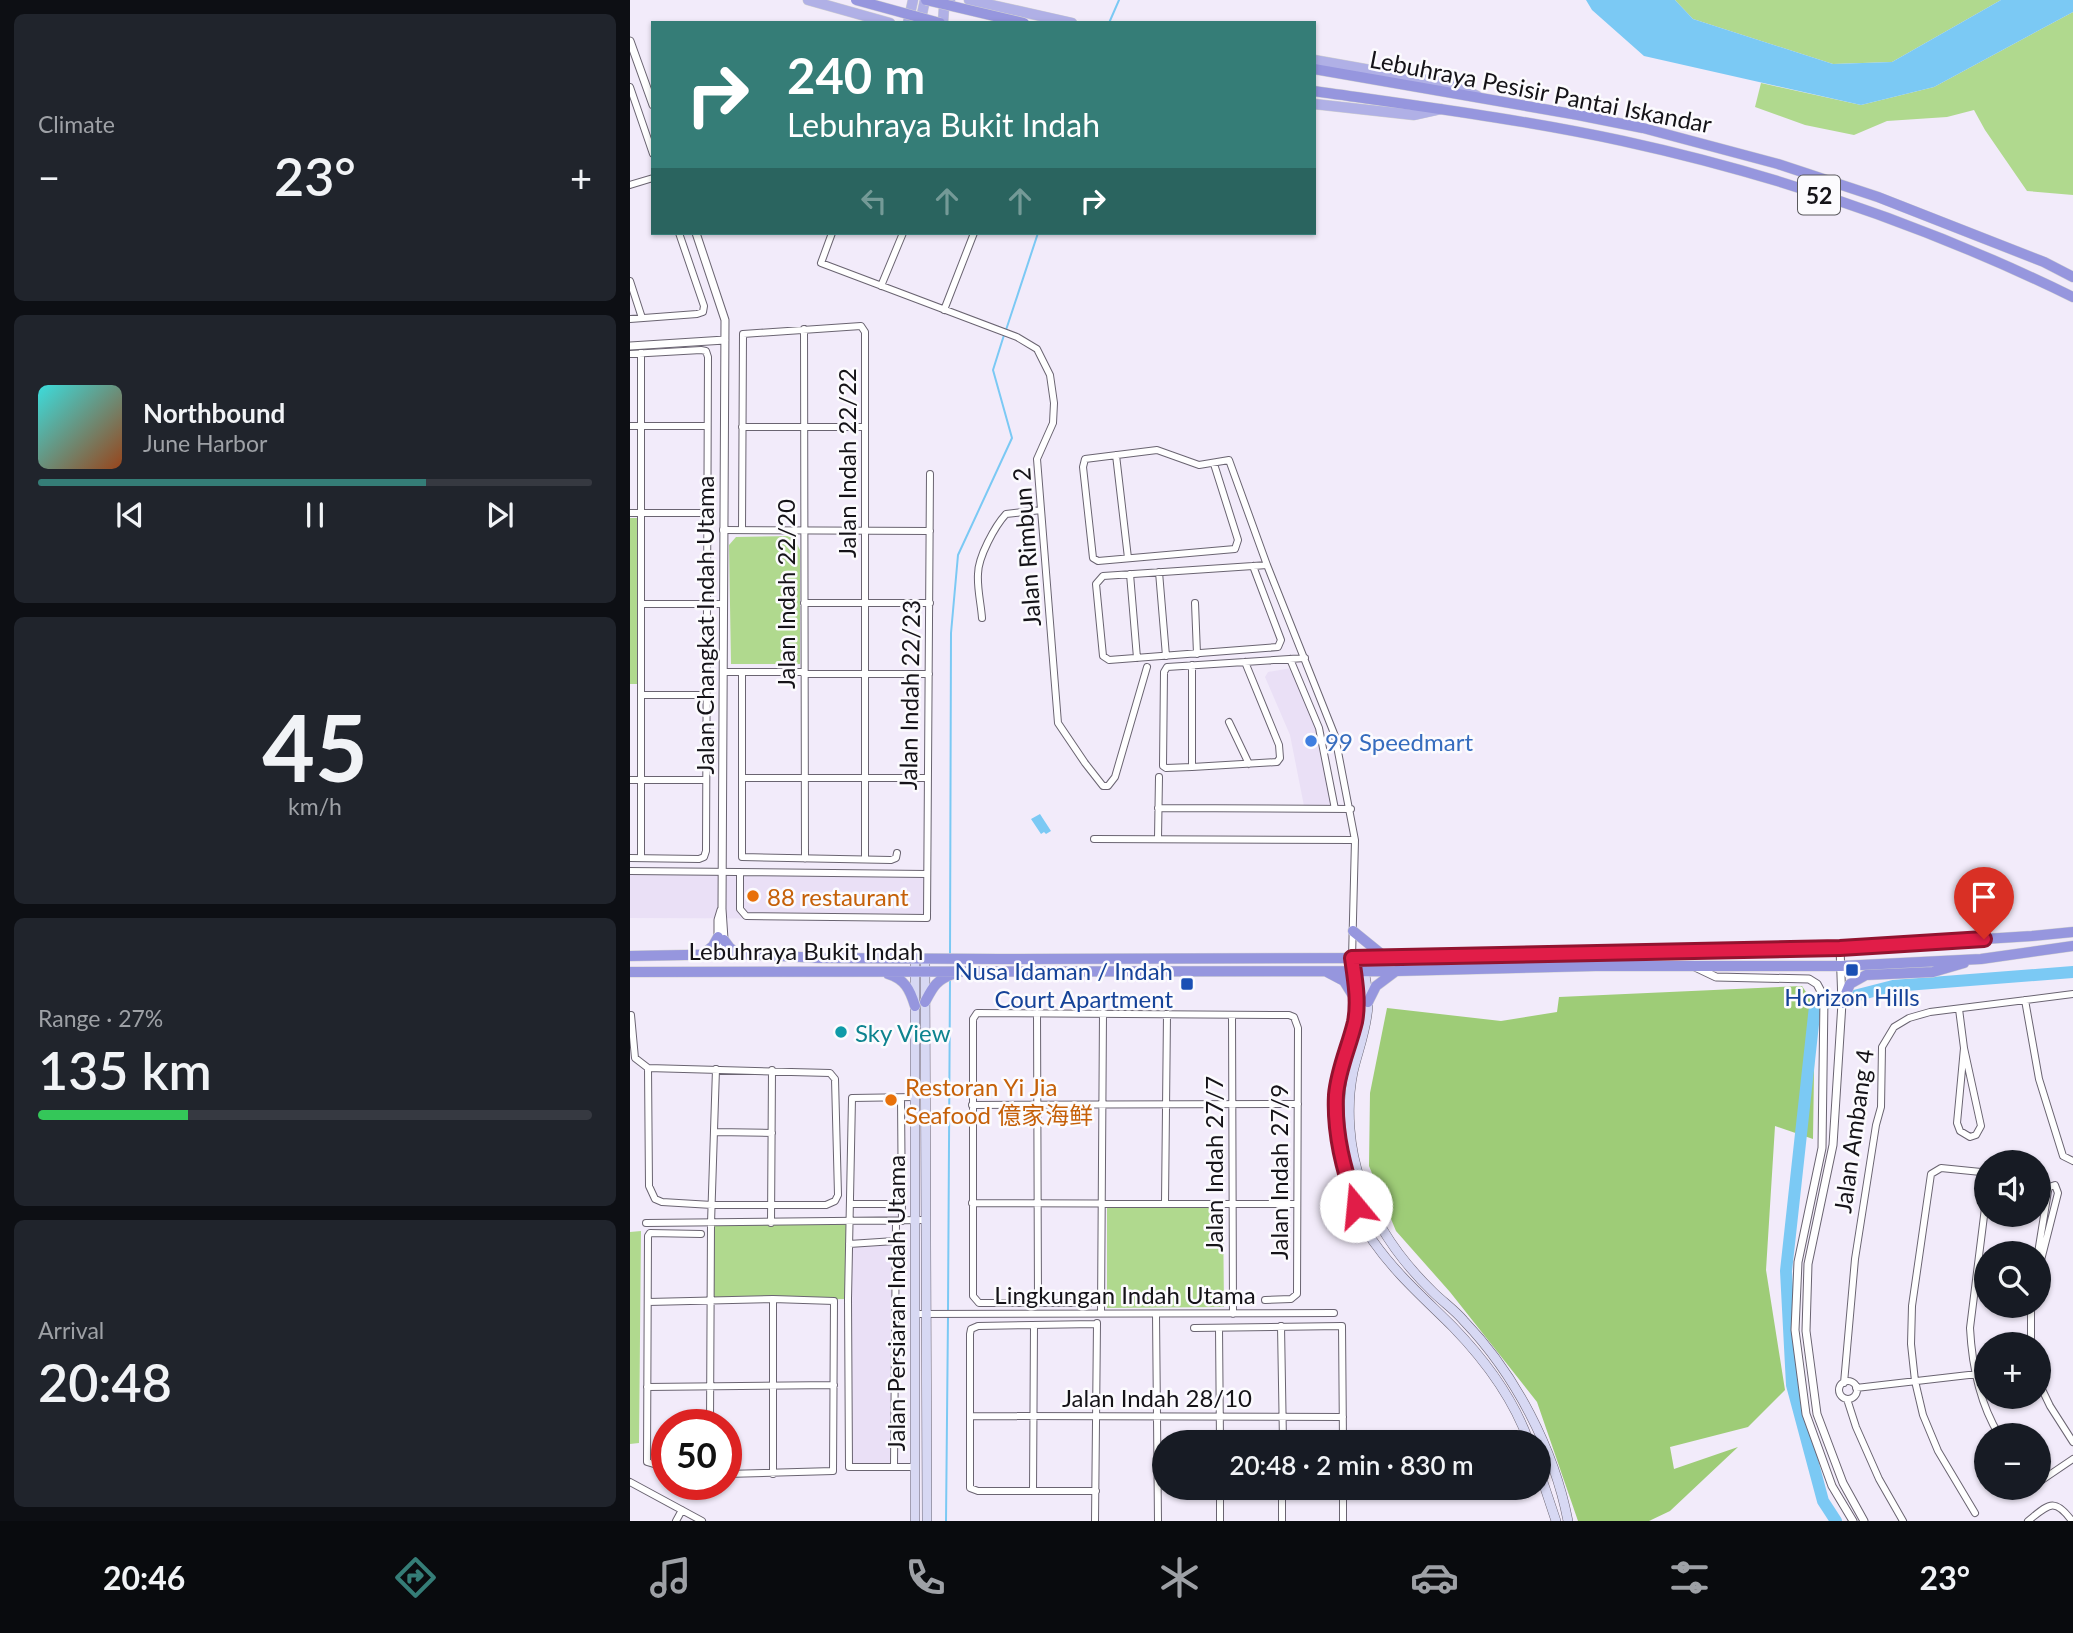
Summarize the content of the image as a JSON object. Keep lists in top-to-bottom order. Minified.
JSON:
{"streets":{"highway":["Lebuhraya Pesisir Pantai Iskandar","52","Lebuhraya Bukit Indah"],"main road":["Jalan Persiaran Indah Utama"],"street":["Jalan Indah 22/22","Jalan Rimbun 2","Jalan Indah 22/20","Jalan Changkat Indah Utama","Jalan Indah 22/23","Jalan Ambang 4","Jalan Indah 27/7","Jalan Indah 27/9","Lingkungan Indah Utama","Jalan Indah 28/10"]},"crossings":[["Jalan Indah 22/22","Jalan Indah 22/20"],["Jalan Changkat Indah Utama","Lebuhraya Bukit Indah"],["Lebuhraya Bukit Indah","Jalan Persiaran Indah Utama"],["Jalan Indah 27/7","Jalan Indah 27/9"],["Jalan Indah 27/7","Lingkungan Indah Utama"],["Lingkungan Indah Utama","Jalan Persiaran Indah Utama"]],"places":{"other":["99 Speedmart","88 restaurant","Sky View","Restoran Yi Jia Seafood 億家海鲜"],"transit":["Horizon Hills","Nusa Idaman / Indah Court Apartment"]},"page":{"tile":["Climate",["45","km/h"],["Range · 27%","135 km"],["Arrival","20:48"]],"turn":["240 m","Lebuhraya Bukit Indah"],"heat":["−","23°","+"],"song":["Northbound","June Harbor"],"map_buttons":["+","−"],"limit":"50","trip":"20:48 · 2 min · 830 m","tabs":["20:46","23°"]}}
